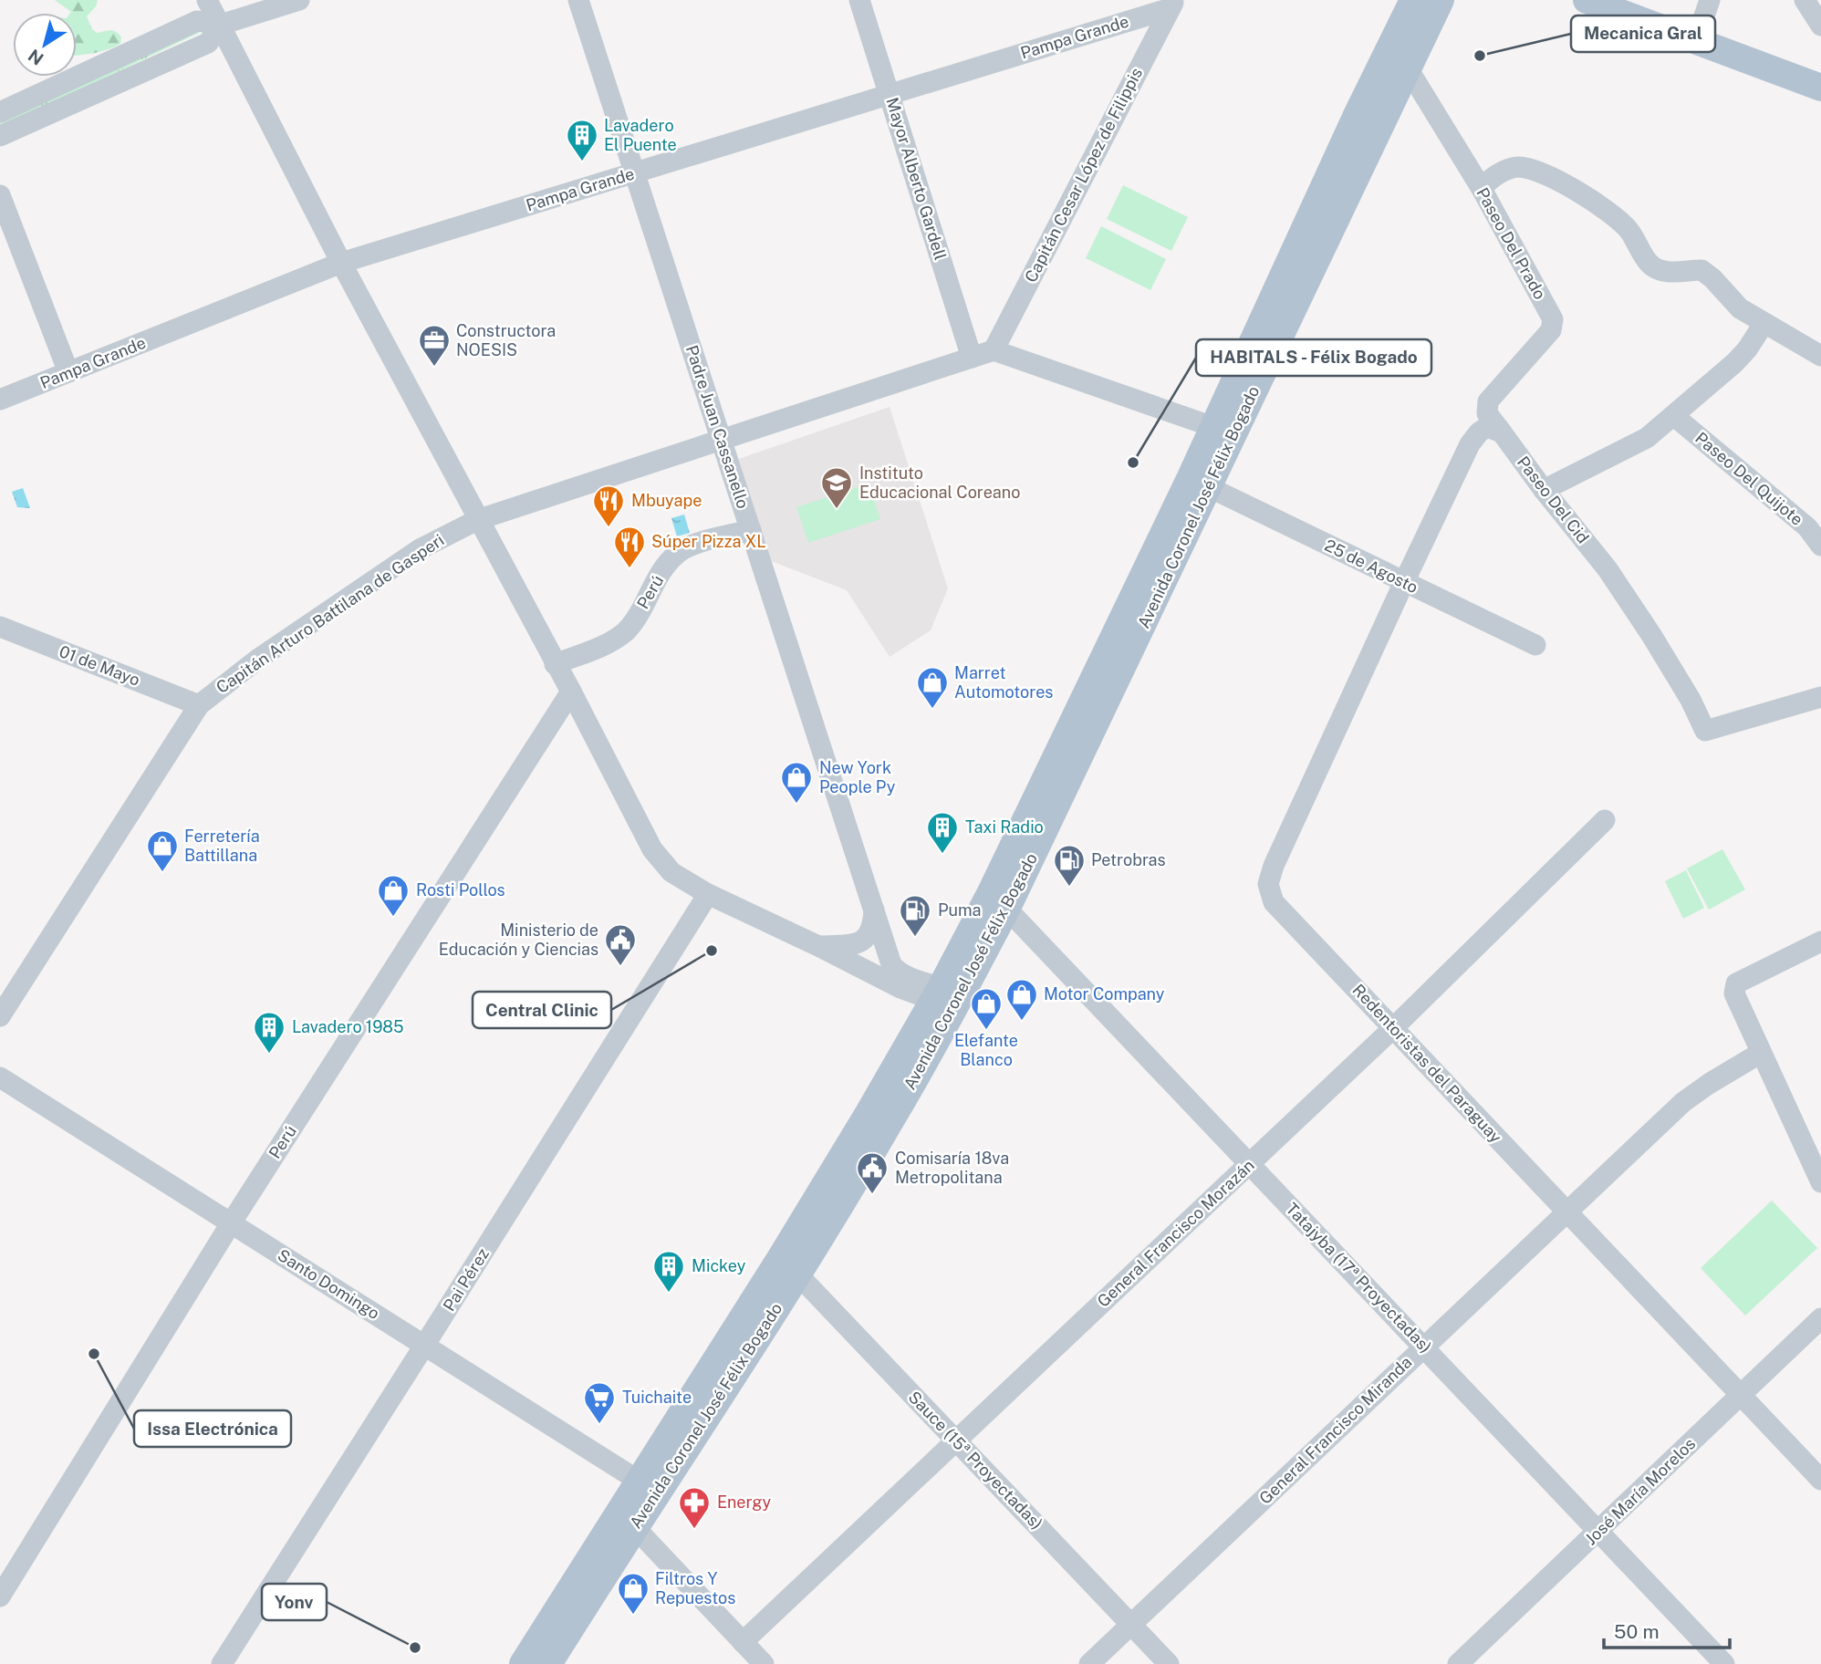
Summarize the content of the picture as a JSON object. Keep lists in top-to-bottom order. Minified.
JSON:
{"streets":{"main road":["Avenida Coronel José Félix Bogado"],"street":["Pampa Grande","Capitán Cesar López de Filippis","Mayor Alberto Gardell","Paseo Del Prado","Padre Juan Cassanello","Paseo Del Quijote","Paseo Del Cid","25 de Agosto","Perú","Capitán Arturo Battilana de Gasperi","01 de Mayo","Redentoristas del Paraguay","General Francisco Morazán","Tatajyba (17ª Proyectadas)","Pai Pérez","Santo Domingo","General Francisco Miranda","Sauce (15ª Proyectadas)","José María Morelos"]},"crossings":[["Pampa Grande","Capitán Cesar López de Filippis"],["Pampa Grande","Mayor Alberto Gardell"],["Pampa Grande","Padre Juan Cassanello"],["Capitán Cesar López de Filippis","Capitán Arturo Battilana de Gasperi"],["Mayor Alberto Gardell","Capitán Arturo Battilana de Gasperi"],["Paseo Del Prado","Paseo Del Cid"],["Paseo Del Prado","Avenida Coronel José Félix Bogado"],["Padre Juan Cassanello","Avenida Coronel José Félix Bogado"],["Padre Juan Cassanello","Perú"],["Padre Juan Cassanello","Capitán Arturo Battilana de Gasperi"],["Avenida Coronel José Félix Bogado","25 de Agosto"],["Avenida Coronel José Félix Bogado","Tatajyba (17ª Proyectadas)"],["Avenida Coronel José Félix Bogado","Santo Domingo"],["Avenida Coronel José Félix Bogado","Sauce (15ª Proyectadas)"],["25 de Agosto","Redentoristas del Paraguay"],["Perú","Santo Domingo"],["Capitán Arturo Battilana de Gasperi","01 de Mayo"],["Redentoristas del Paraguay","General Francisco Morazán"],["Redentoristas del Paraguay","General Francisco Miranda"],["Redentoristas del Paraguay","José María Morelos"],["General Francisco Morazán","Tatajyba (17ª Proyectadas)"],["General Francisco Morazán","Sauce (15ª Proyectadas)"],["Tatajyba (17ª Proyectadas)","General Francisco Miranda"],["Tatajyba (17ª Proyectadas)","José María Morelos"],["Pai Pérez","Santo Domingo"],["General Francisco Miranda","Sauce (15ª Proyectadas)"]],"places":{"other":["Mecanica Gral","HABITALS - Félix Bogado","Central Clinic","Issa Electrónica","Yonv"],"building":["Lavadero El Puente","Taxi Radio","Lavadero 1985","Mickey"],"office":["Constructora NOESIS"],"school or university":["Instituto Educacional Coreano"],"restaurant":["Mbuyape","Súper Pizza XL"],"shop":["Marret Automotores","New York People Py","Ferretería Battillana","Rosti Pollos","Motor Company","Elefante Blanco","Filtros Y Repuestos"],"fuel station":["Petrobras","Puma"],"public building":["Ministerio de Educación y Ciencias","Comisaría 18va Metropolitana"],"supermarket":["Tuichaite"],"pharmacy":["Energy"]},"scale_bar":"50 m","north":"bottom left"}
